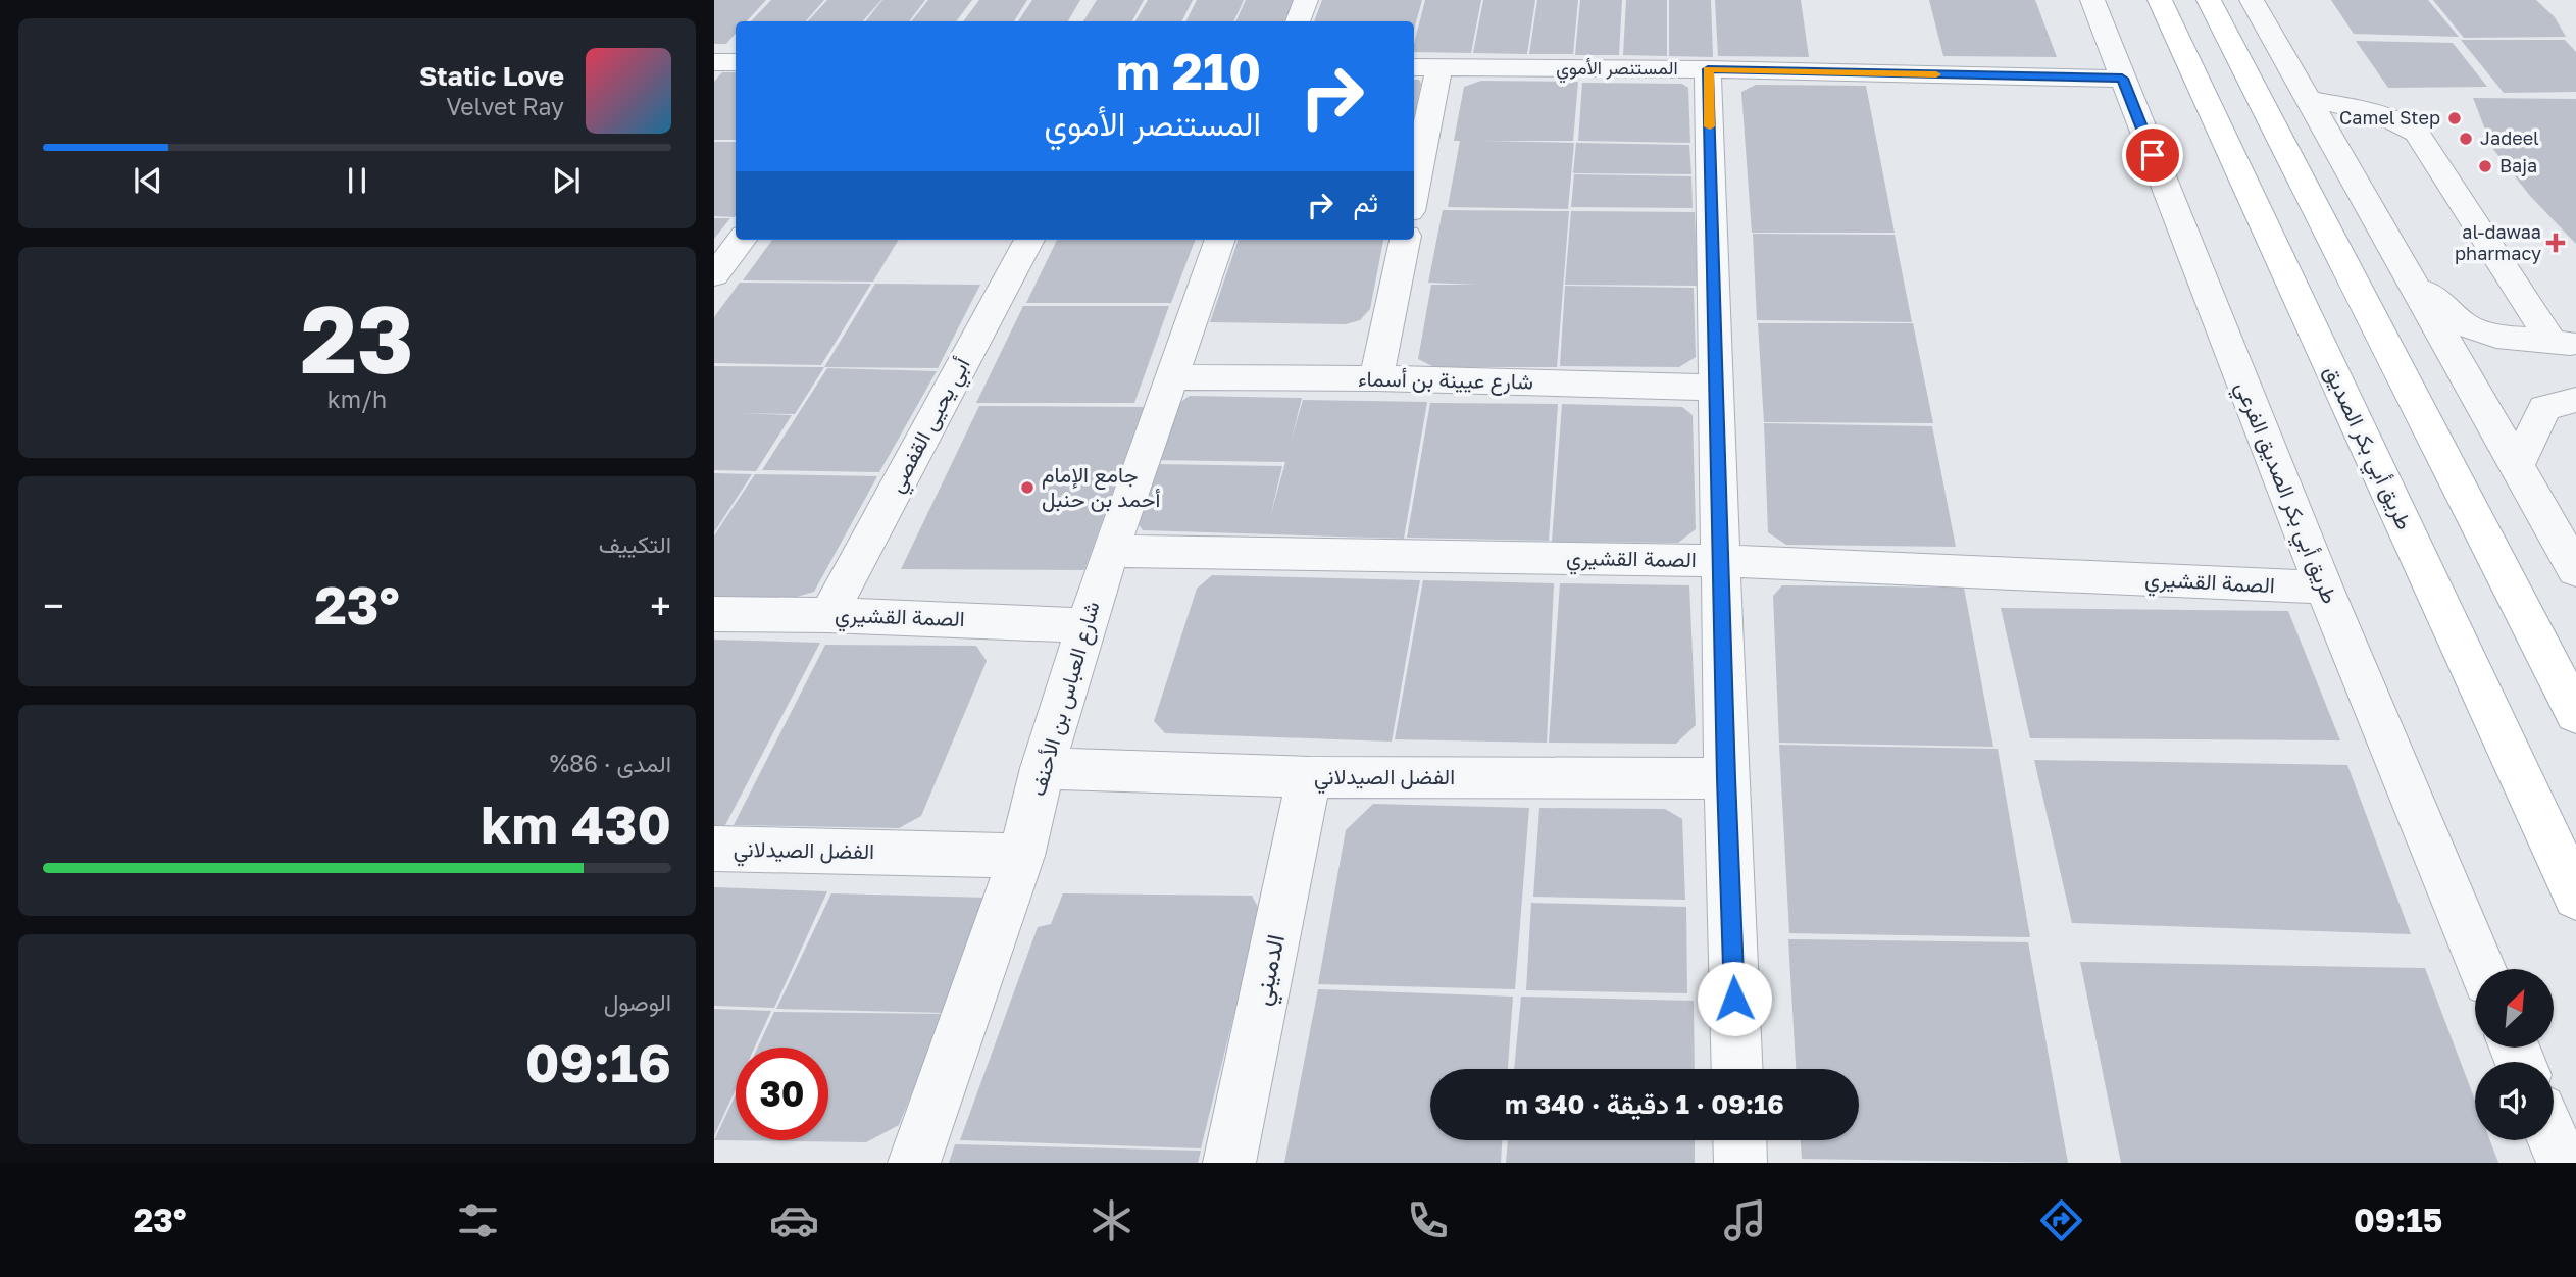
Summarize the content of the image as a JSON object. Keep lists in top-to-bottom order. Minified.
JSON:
{"streets":{"main road":["طريق أبي بكر الصديق"],"street":["المستنصر الأموي","شارع عيينة بن أسماء","أبي يحيى القفصي","طريق أبي بكر الصديق الفرعي","الصمة القشيري","شارع العباس بن الأحنف","الفضل الصيدلاني","الدميني"]},"crossings":[["المستنصر الأموي","طريق أبي بكر الصديق الفرعي"],["شارع عيينة بن أسماء","شارع العباس بن الأحنف"],["أبي يحيى القفصي","الصمة القشيري"],["طريق أبي بكر الصديق الفرعي","الصمة القشيري"],["الصمة القشيري","شارع العباس بن الأحنف"],["شارع العباس بن الأحنف","الفضل الصيدلاني"],["الفضل الصيدلاني","الدميني"]],"places":{"other":["Camel Step","Jadeel","Baja","جامع الإمام أحمد بن حنبل"],"health":["al-dawaa pharmacy"]},"north":"top right","page":{"turn":["210 m","المستنصر الأموي"],"song":["Static Love","Velvet Ray"],"then":"ثم","tile":[["23","km/h"],"التكييف",["المدى · 86%","430 km"],["الوصول","09:16"]],"heat":["−","23°","+"],"limit":"30","trip":"09:16 · 1 دقيقة · 340 m","tabs":["09:15","23°"]}}
